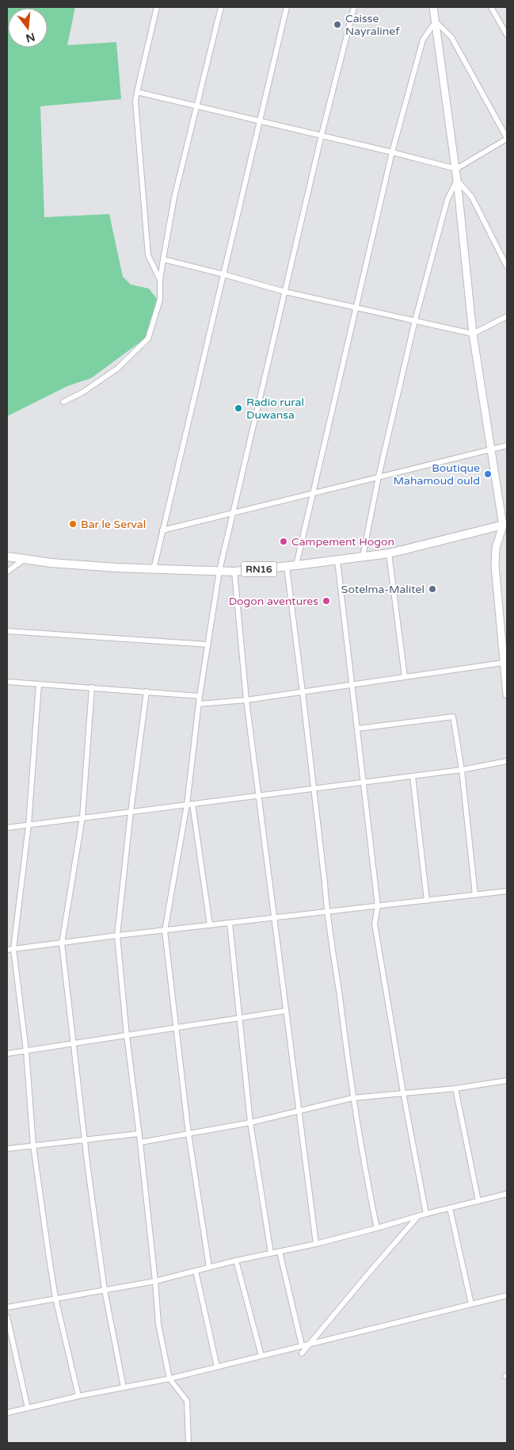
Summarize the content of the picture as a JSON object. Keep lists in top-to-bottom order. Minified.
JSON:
{"streets":{"main road":["RN16"]},"places":["Caisse Nayralinef","Radio rural Duwansa","Boutique Mahamoud ould","Bar le Serval","Campement Hogon","Sotelma-Malitel","Dogon aventures"],"north":"bottom"}
